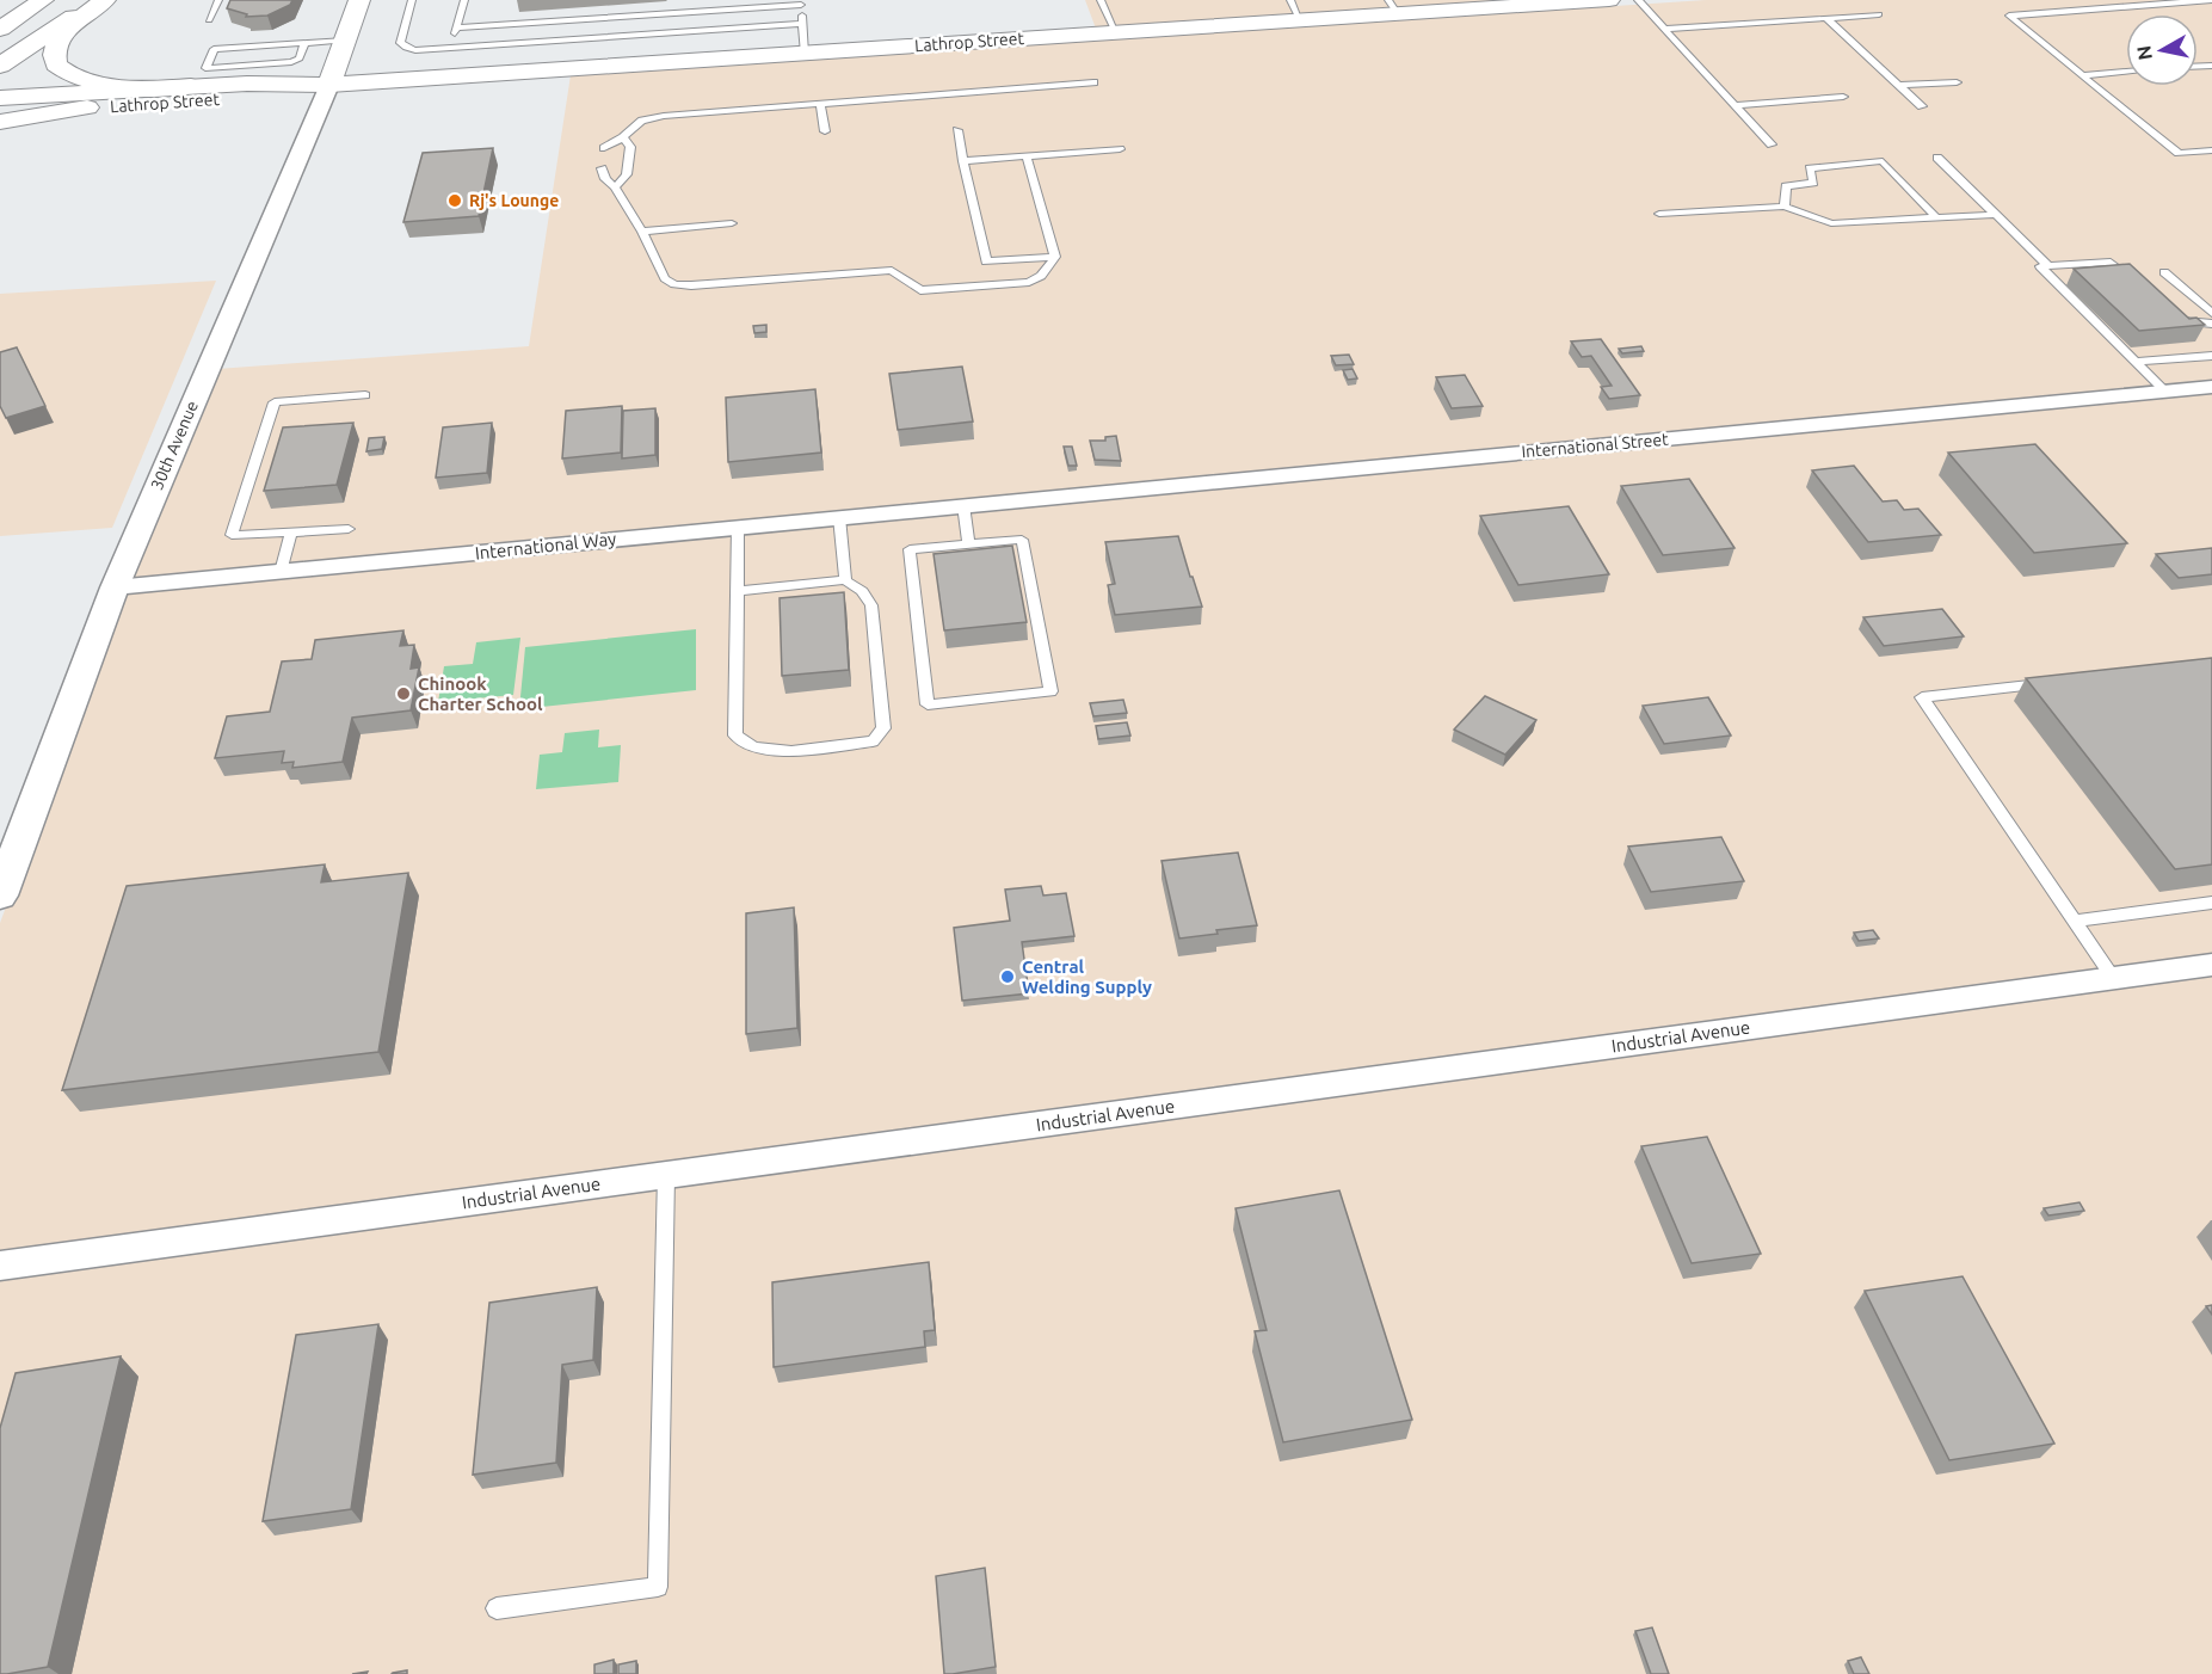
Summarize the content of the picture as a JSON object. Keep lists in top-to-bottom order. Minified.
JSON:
{"streets":{"main road":["Lathrop Street","30th Avenue"],"street":["International Street","International Way","Industrial Avenue"]},"crossings":[["Lathrop Street","30th Avenue"],["30th Avenue","International Way"],["International Street","International Way"]],"places":["Rj's Lounge","Chinook Charter School","Central Welding Supply"],"north":"left"}
